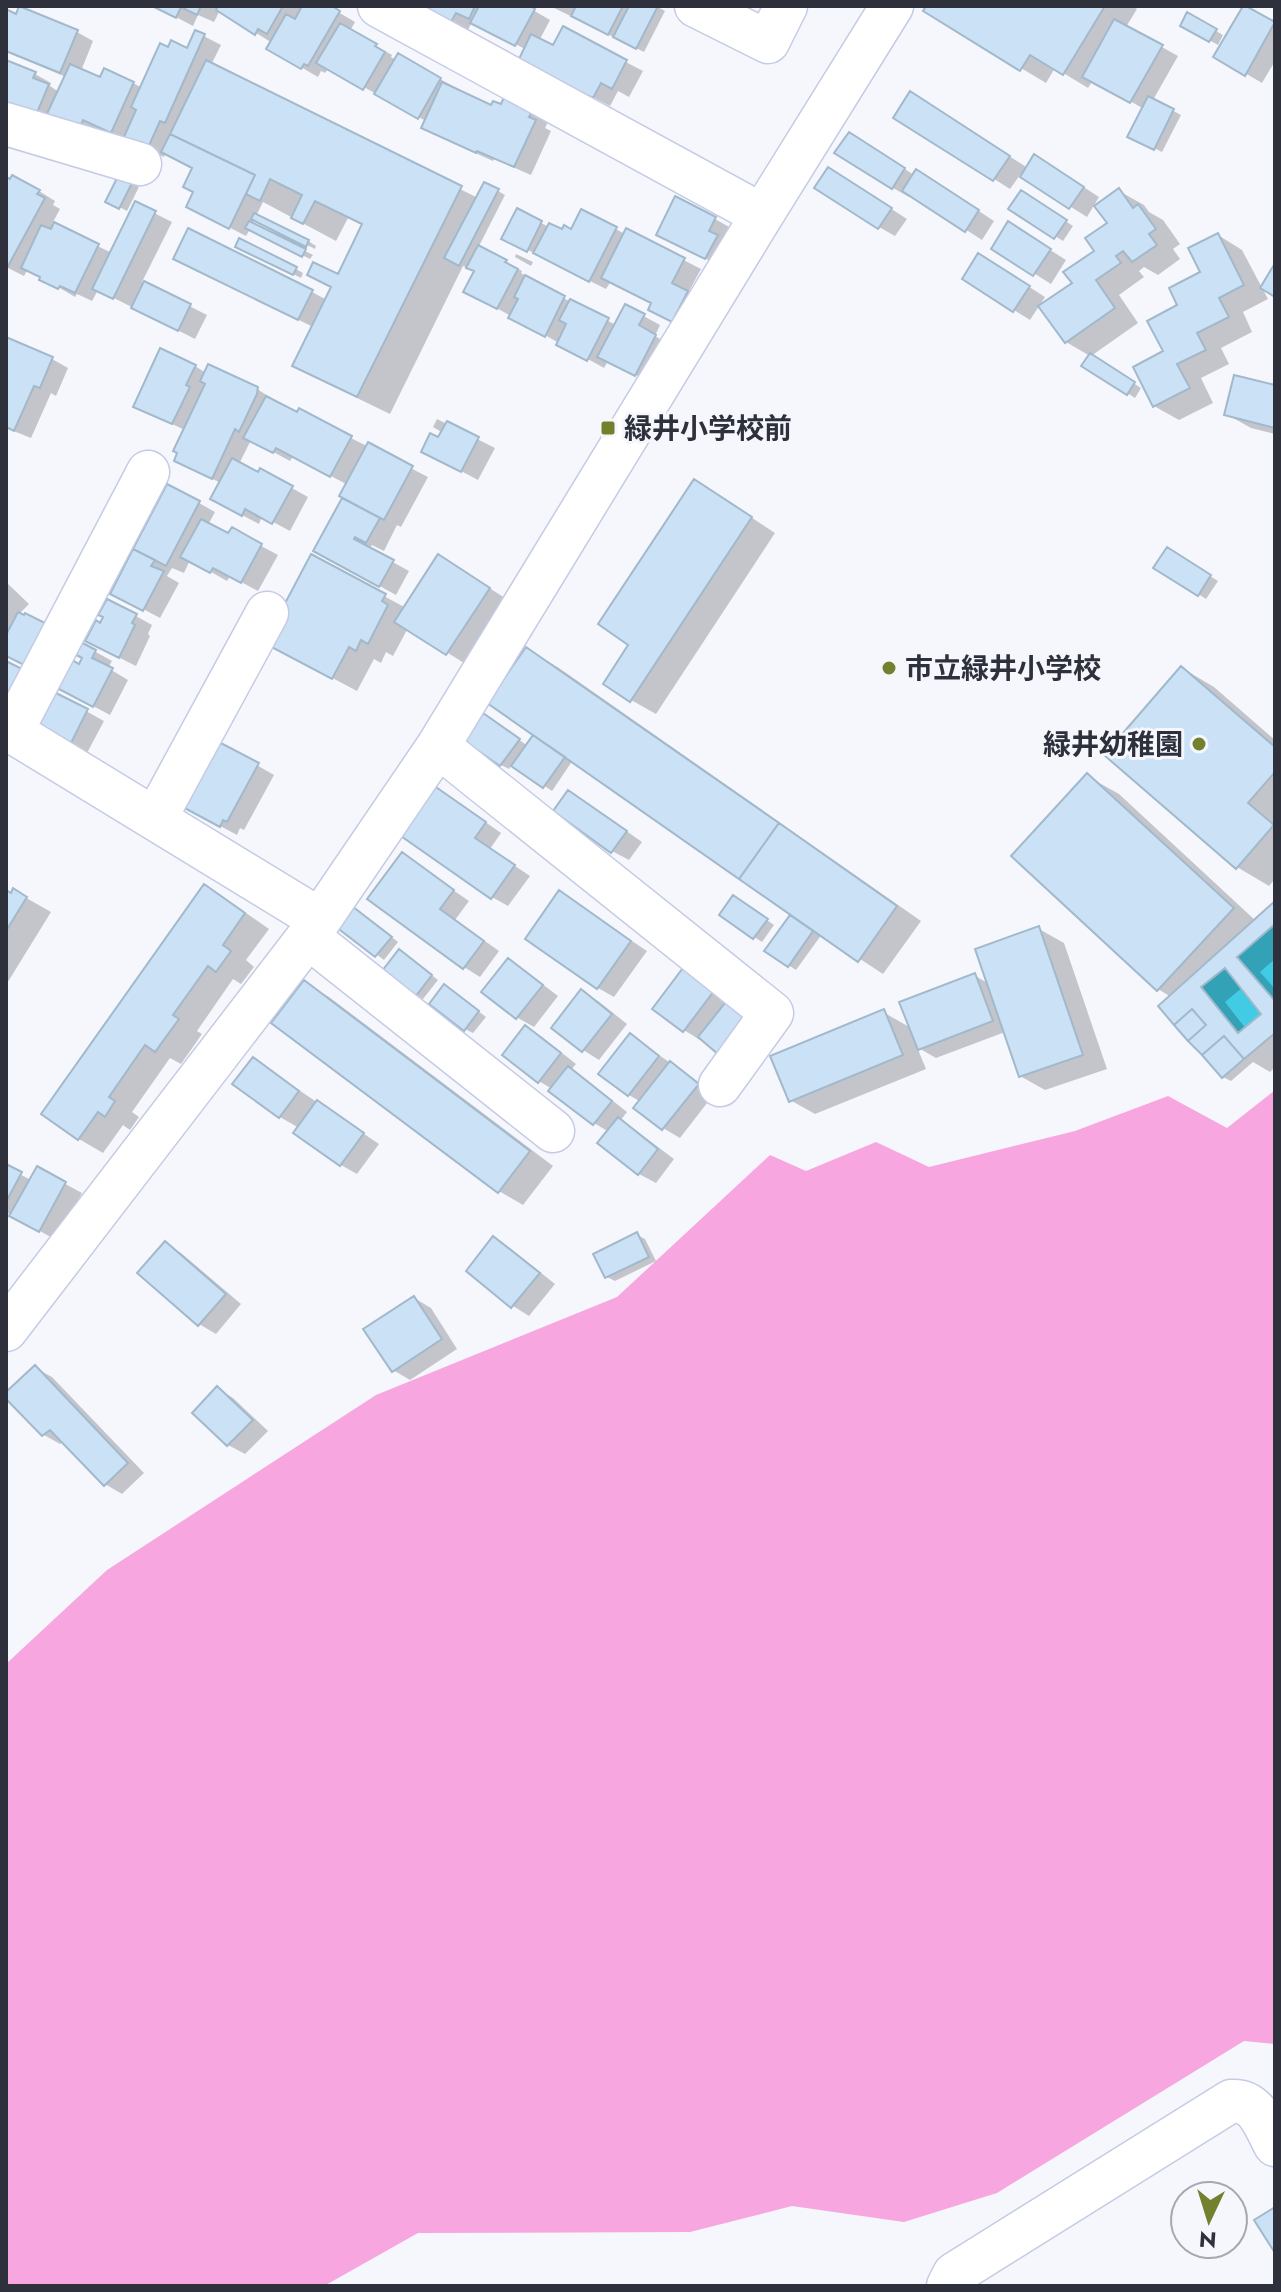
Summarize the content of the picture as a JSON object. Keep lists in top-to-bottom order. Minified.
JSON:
{"places":{"transit":["緑井小学校前"],"other":["市立緑井小学校","緑井幼稚園"]},"north":"bottom"}
